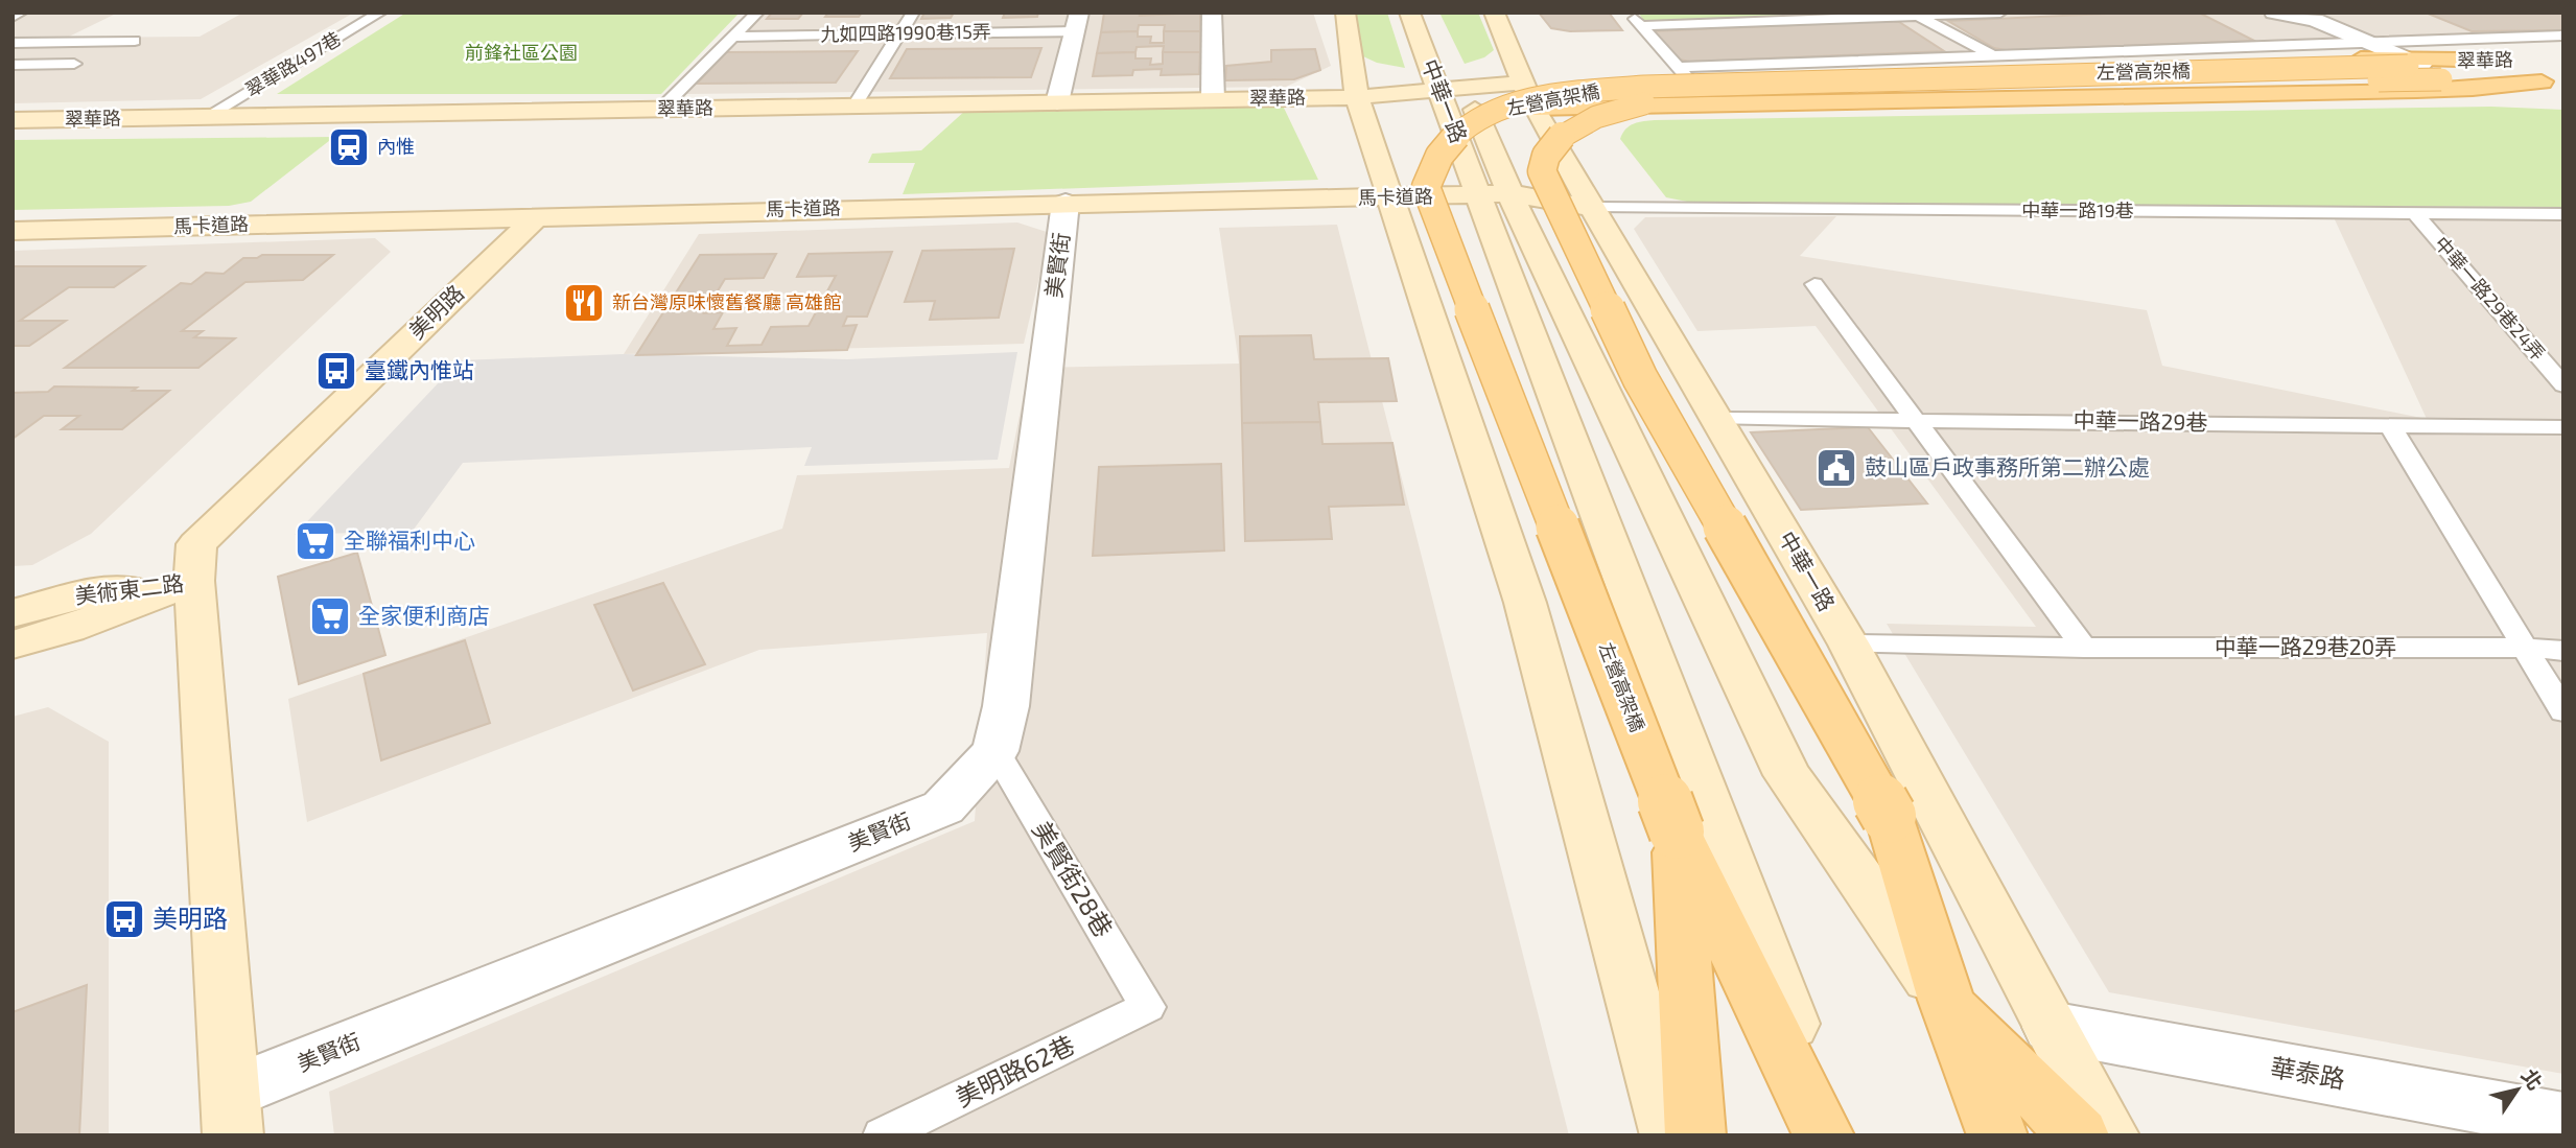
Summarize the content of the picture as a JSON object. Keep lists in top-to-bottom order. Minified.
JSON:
{"streets":{"main road":["翠華路","左營高架橋","中華一路"],"street":["馬卡道路","美賢街","美明路","美術東二路","華泰路"],"lane":["九如四路1990巷15弄","翠華路497巷","中華一路19巷","中華一路29巷24弄","中華一路29巷","中華一路29巷20弄","美賢街28巷","美明路62巷"]},"crossings":[["翠華路","翠華路497巷"],["翠華路","左營高架橋"],["翠華路","中華一路"],["左營高架橋","中華一路"],["中華一路","馬卡道路"],["中華一路","中華一路19巷"],["中華一路","中華一路29巷"],["中華一路","中華一路29巷20弄"],["中華一路","華泰路"],["馬卡道路","中華一路19巷"],["馬卡道路","美賢街"],["馬卡道路","美明路"],["中華一路19巷","中華一路29巷24弄"],["美賢街","美明路"],["美賢街","美賢街28巷"],["美明路","美術東二路"],["美賢街28巷","美明路62巷"]],"parks":["前鋒社區公園"],"places":{"station":["內惟"],"restaurant":["新台灣原味懷舊餐廳 高雄館"],"bus stop":["臺鐵內惟站","美明路"],"public building":["鼓山區戶政事務所第二辦公處"],"supermarket":["全聯福利中心","全家便利商店"]},"north":"top right"}
